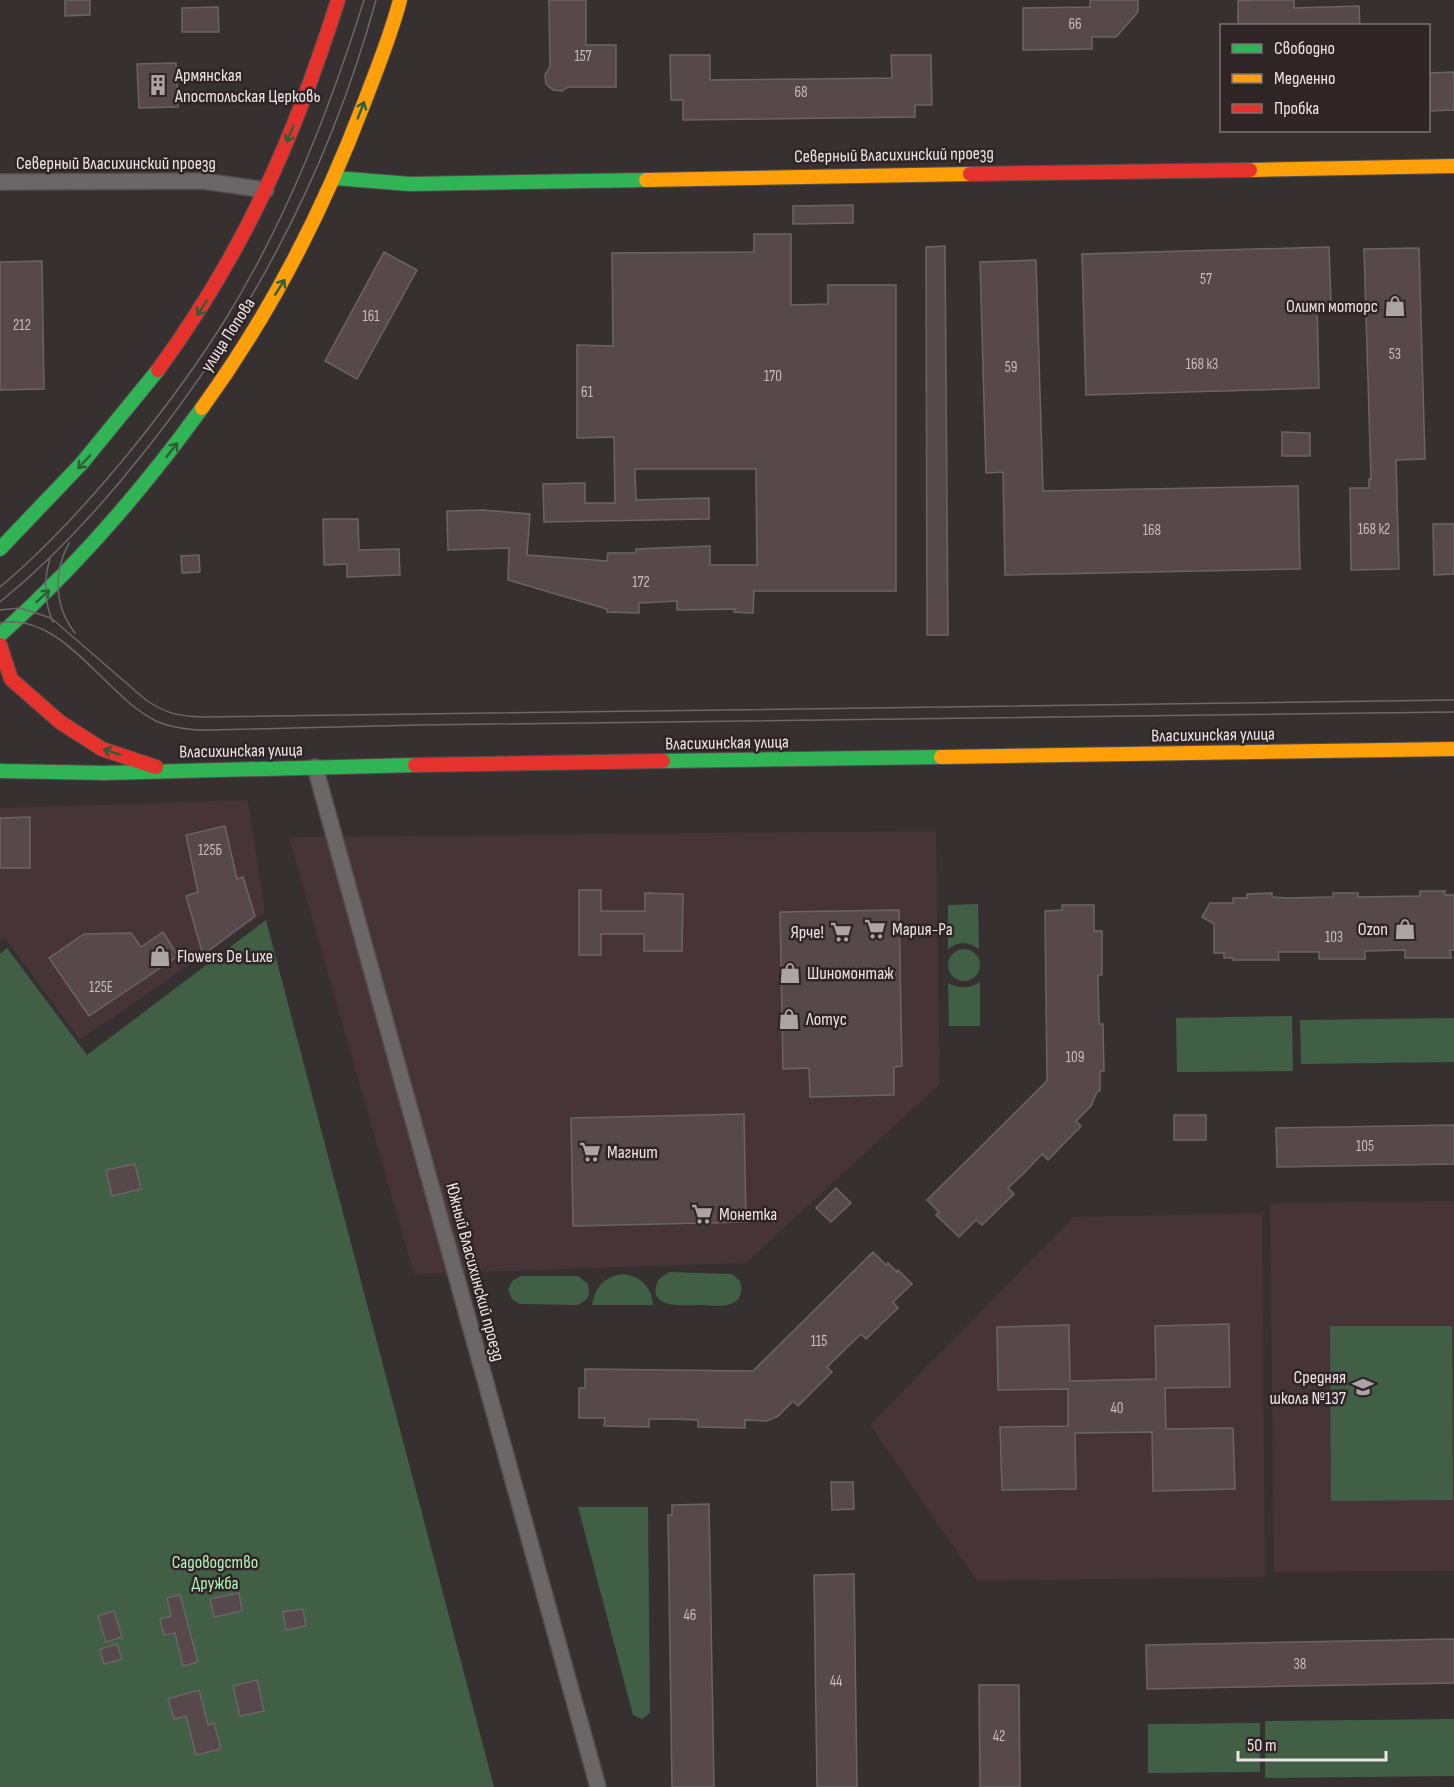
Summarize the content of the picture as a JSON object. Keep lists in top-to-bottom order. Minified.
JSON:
{"streets":{"main road":["Северный Власихинский проезд","улица Попова","Власихинская улица"],"street":["Южный Власихинский проезд"]},"crossings":[["Северный Власихинский проезд","улица Попова"],["Власихинская улица","Южный Власихинский проезд"]],"parks":["Садоводство Дружба"],"places":{"building":["Армянская Апостольская Церковь"],"shop":["Олимп моторс","Ozon","Flowers De Luxe","Шиномонтаж","Лотус"],"supermarket":["Мария-Ра","Ярче!","Магнит","Монетка"],"school or university":["Средняя школа №137"]},"house_numbers":["66","157","68","57","161","212","53","168 к3","59","170","61","168 к2","168","172","125Б","103","125Е","109","105","115","40","46","38","44","42"],"legend":["Свободно","Медленно","Пробка"],"scale_bar":"50 m"}
